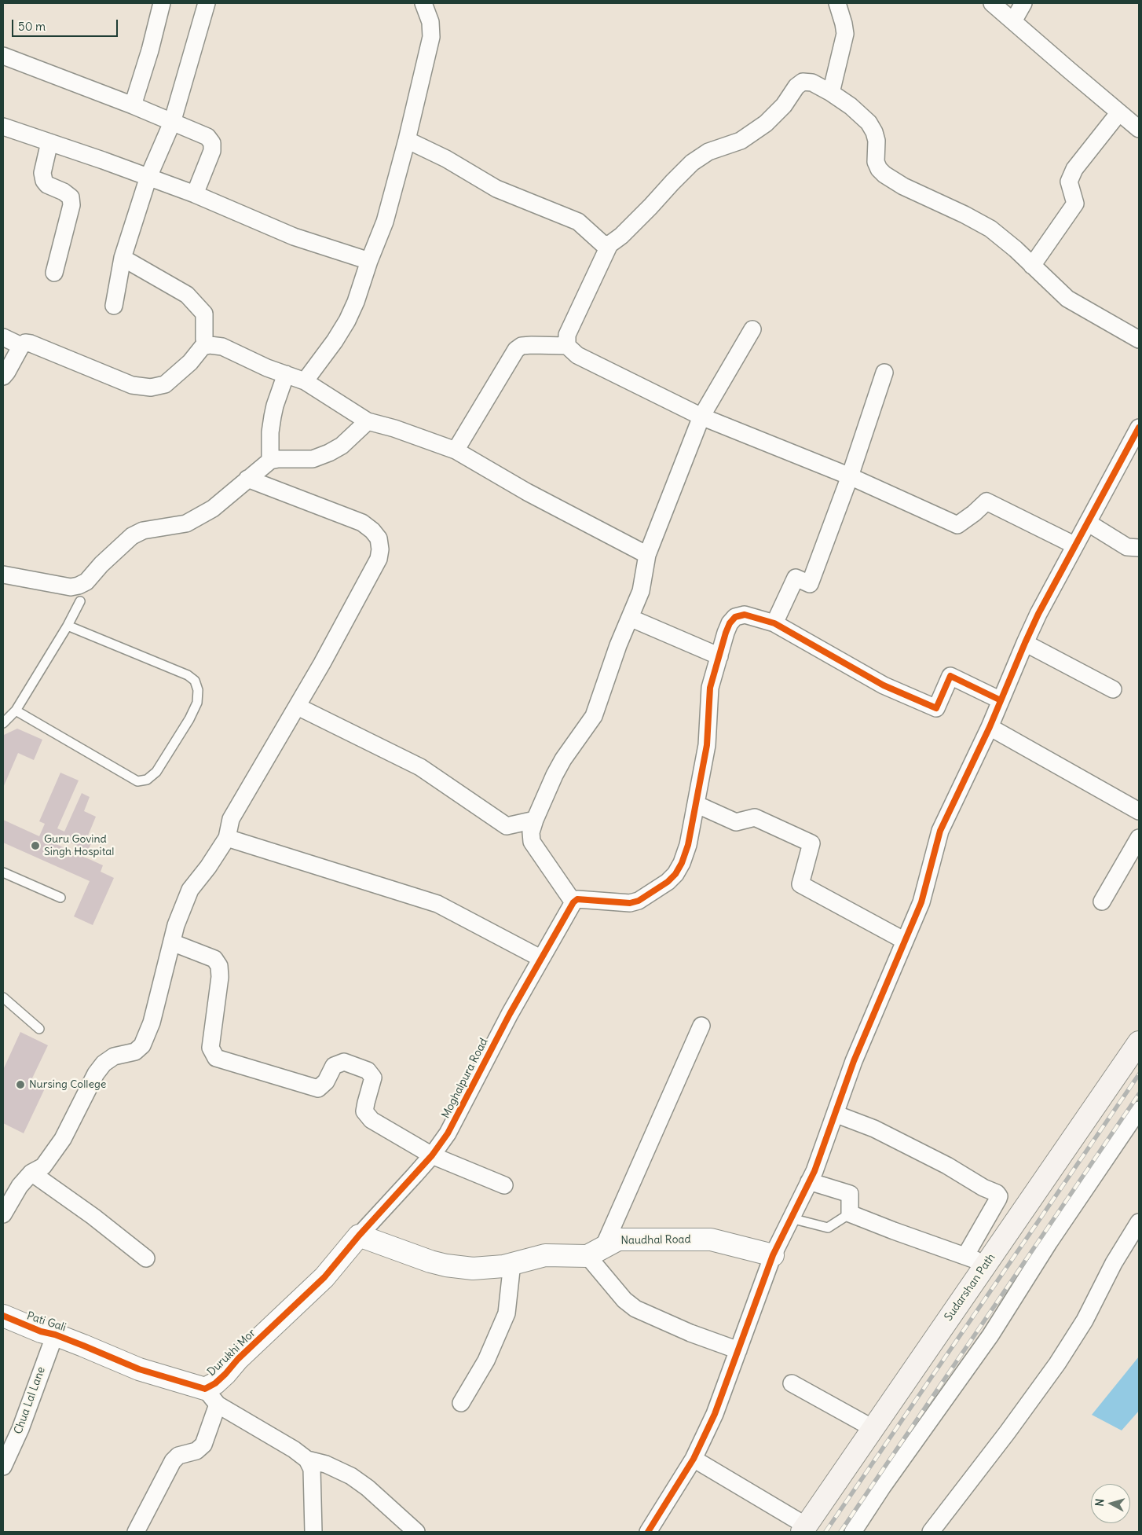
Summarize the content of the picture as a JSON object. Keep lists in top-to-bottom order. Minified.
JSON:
{"streets":{"main road":["Sudarshan Path"],"street":["Moghalpura Road","Naudhal Road","Pati Gali","Durukhi Mor","Chua Lal Lane"]},"crossings":[["Moghalpura Road","Naudhal Road"],["Moghalpura Road","Durukhi Mor"],["Naudhal Road","Durukhi Mor"],["Pati Gali","Durukhi Mor"],["Pati Gali","Chua Lal Lane"]],"places":["Guru Govind Singh Hospital","Nursing College"],"scale_bar":"50 m","north":"left"}
